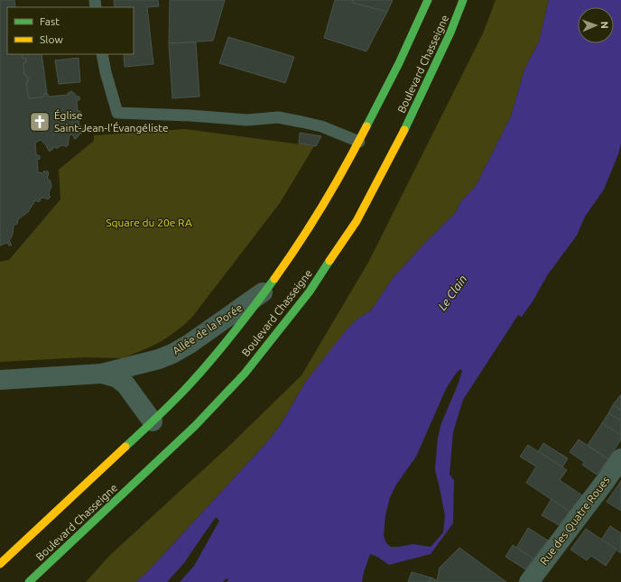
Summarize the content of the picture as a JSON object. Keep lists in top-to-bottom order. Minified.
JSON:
{"streets":{"main road":["Boulevard Chasseigne"],"street":["Allée de la Porée","Rue des Quatre Roues"]},"crossings":[["Boulevard Chasseigne","Allée de la Porée"]],"water":["Le Clain"],"parks":["Square du 20e RA"],"places":{"church":["Église Saint-Jean-l'Évangéliste"]},"legend":["Fast","Slow"],"north":"right"}
